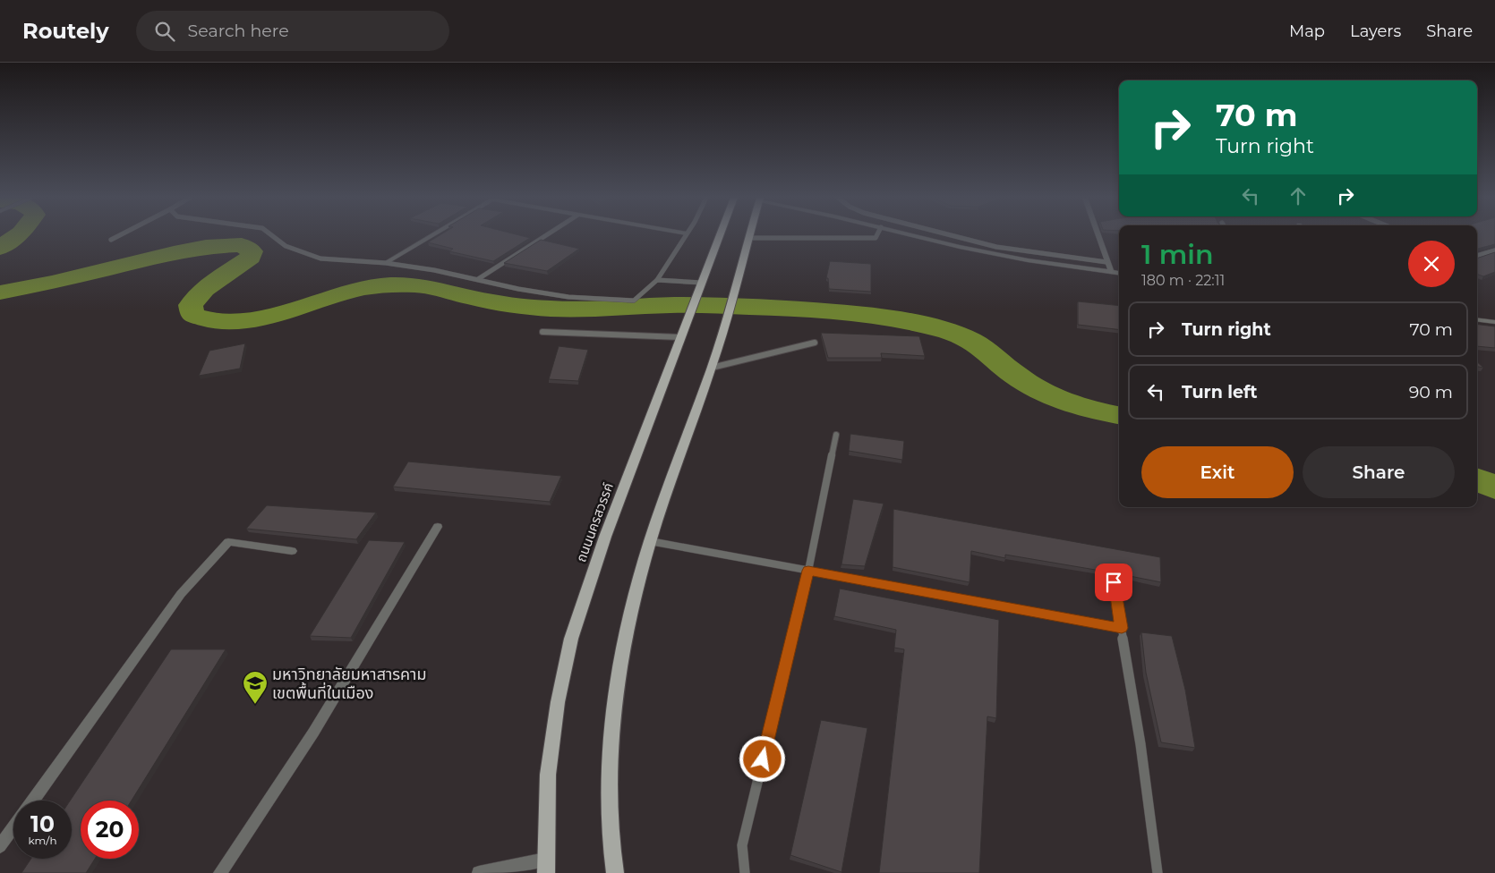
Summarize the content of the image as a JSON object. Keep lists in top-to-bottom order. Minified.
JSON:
{"streets":{"main road":["ถนนนครสวรรค์"]},"places":{"school or university":["มหาวิทยาลัยมหาสารคาม เขตพื้นที่ในเมือง"]},"page":{"header":"Routely","search":"Search here","nav":["Map","Layers","Share"],"turn":["70 m","Turn right"],"heading":["1 min","180 m · 22:11"],"list":[{"name":"Turn right","value":"70 m"},{"name":"Turn left","value":"90 m"}],"buttons":["Exit","Share"],"speed":"10 km/h","limit":"20"}}
